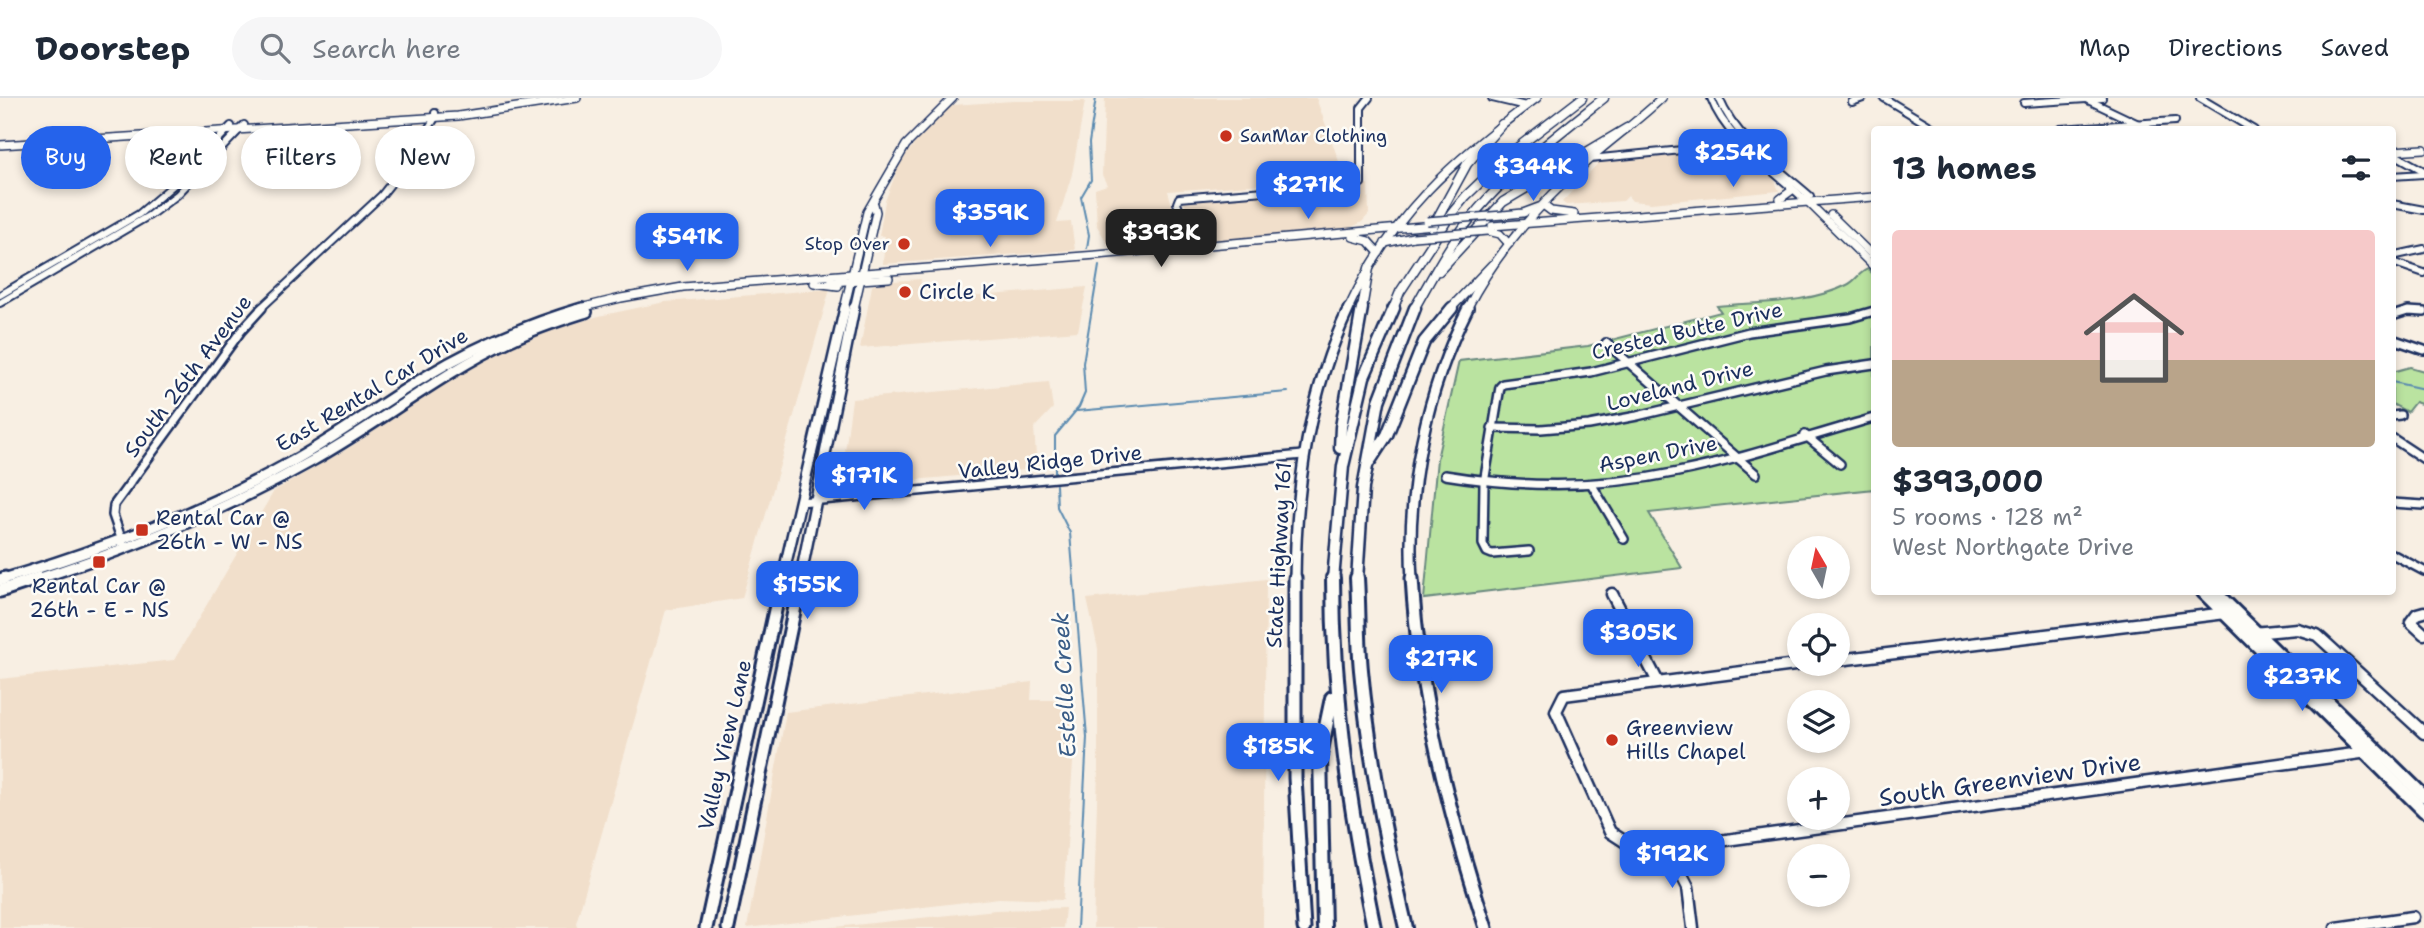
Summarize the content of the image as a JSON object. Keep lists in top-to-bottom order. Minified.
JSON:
{"streets":{"main road":["East Rental Car Drive","State Highway 161","Valley View Lane"],"street":["Crested Butte Drive","South 26th Avenue","Loveland Drive","Aspen Drive","Valley Ridge Drive","South Greenview Drive"]},"crossings":[["Crested Butte Drive","Loveland Drive"],["South 26th Avenue","East Rental Car Drive"],["East Rental Car Drive","Valley View Lane"],["Valley Ridge Drive","State Highway 161"],["Valley Ridge Drive","Valley View Lane"]],"water":["Estelle Creek"],"places":{"other":["SanMar Clothing","Stop Over","Circle K","Greenview Hills Chapel"],"transit":["Rental Car @ 26th - W - NS","Rental Car @ 26th - E - NS"]},"north":"top","page":{"header":"Doorstep","search":"Search here","nav":["Map","Directions","Saved"],"chip":["Buy","Rent","Filters","New"],"heading":"13 homes","price":["$254K","$344K","$271K","$359K","$393K","$541K","$171K","$155K","$305K","$217K","$237K","$185K","$192K"],"list":[{"name":"$393,000","note":"5 rooms · 128 m² · West Northgate Drive"}],"map_buttons":["+","−"]}}
